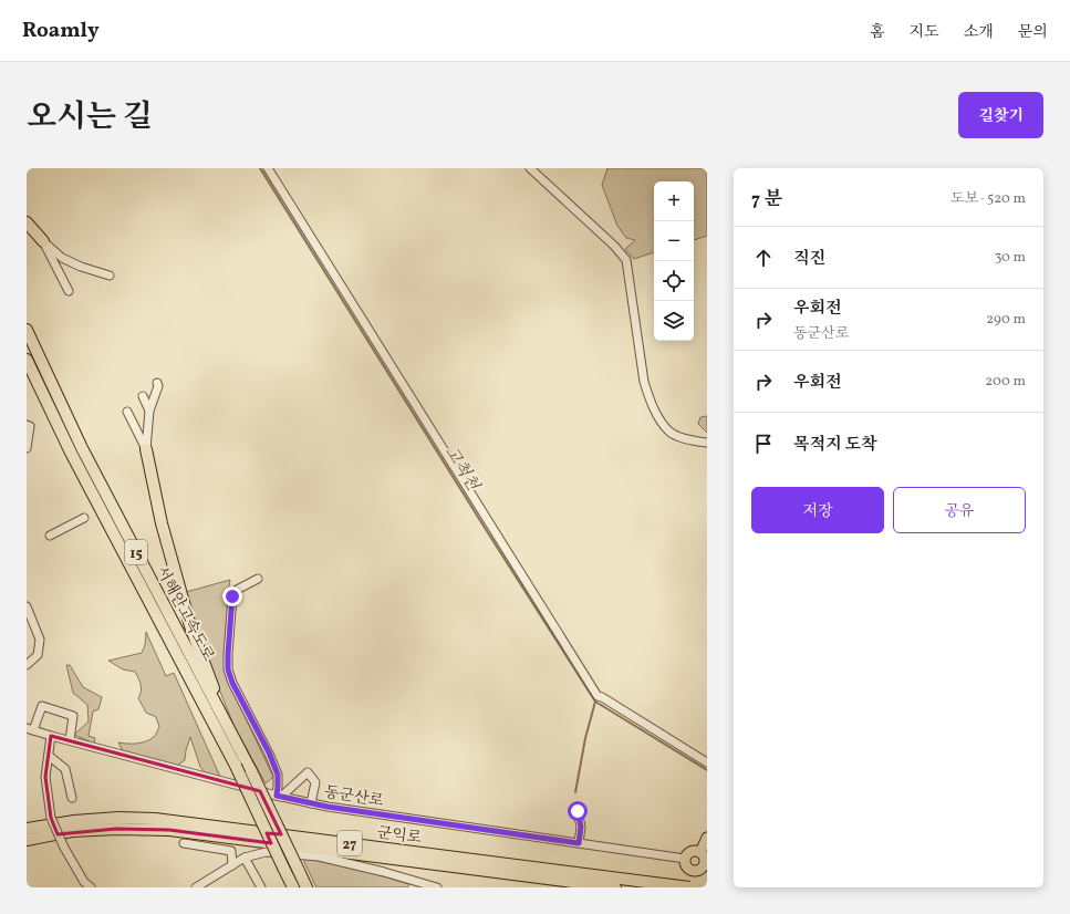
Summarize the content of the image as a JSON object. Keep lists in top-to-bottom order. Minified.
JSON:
{"streets":{"highway":["15","서해안고속도로","군익로","27"],"street":["동군산로"]},"water":["고척천"],"page":{"header":"Roamly","nav":["홈","지도","소개","문의"],"title":"오시는 길","buttons":["길찾기",["저장","공유"]],"heading":["7 분","도보 · 520 m"],"map_buttons":["+","−"],"list":[["직진","30 m"],["우회전","동군산로","290 m"],["우회전","200 m"],"목적지 도착"]}}
